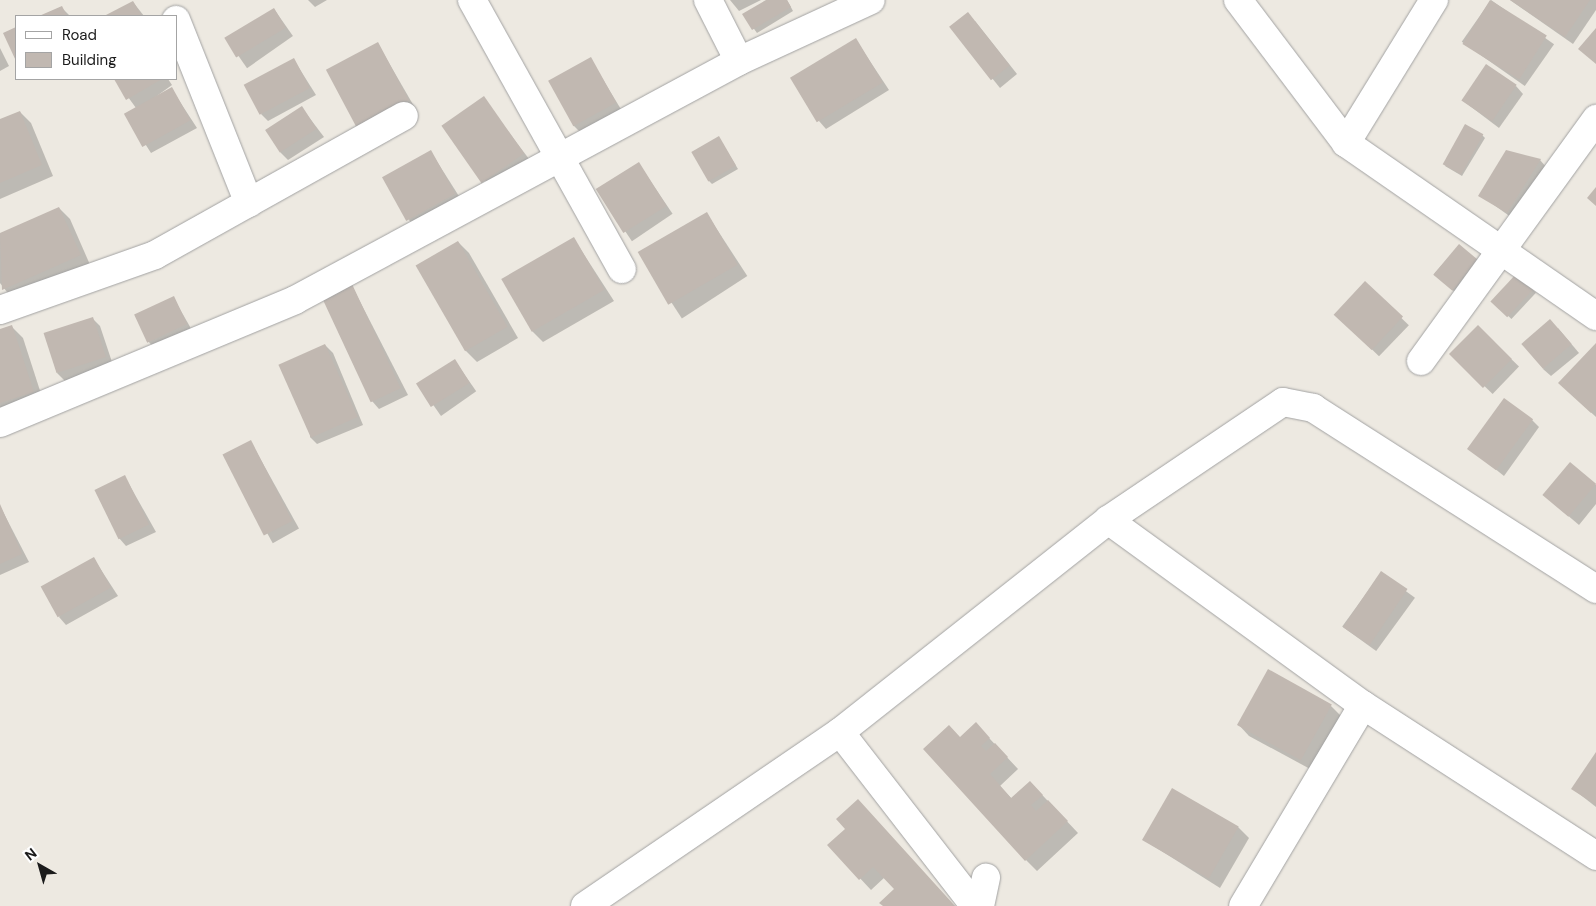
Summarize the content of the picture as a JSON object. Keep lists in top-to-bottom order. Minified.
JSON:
{"legend":["Road","Building"],"north":"top left"}
